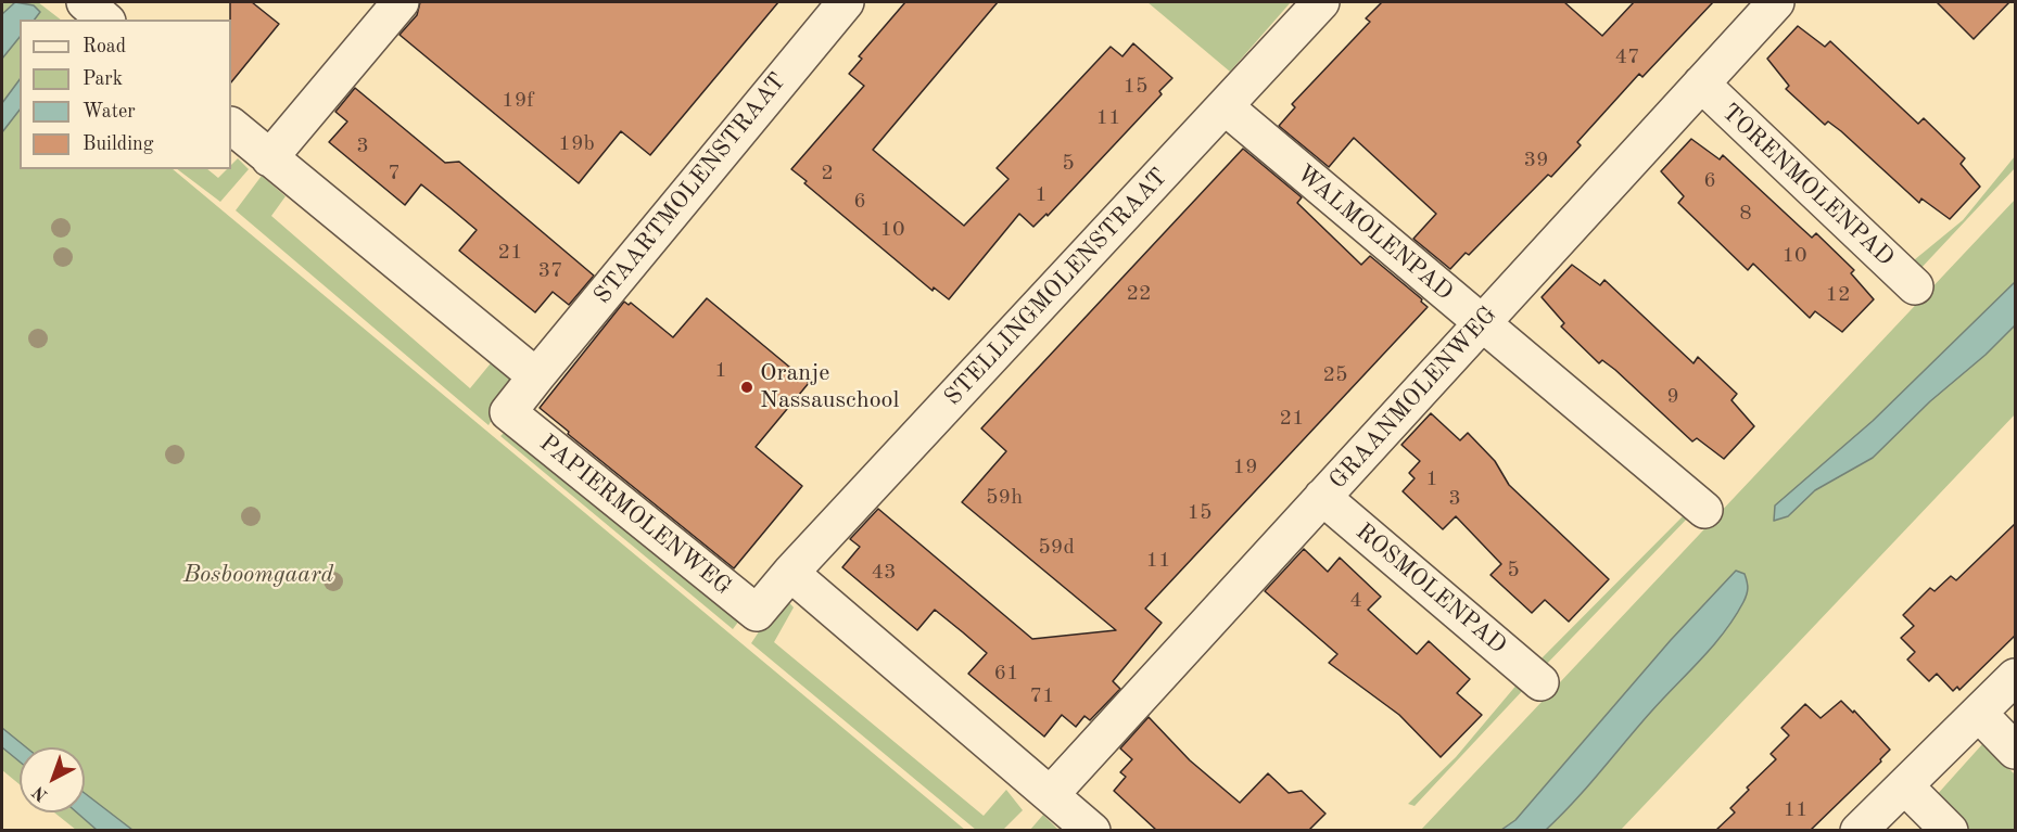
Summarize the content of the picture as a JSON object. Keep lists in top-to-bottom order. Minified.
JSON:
{"streets":{"street":["TORENMOLENPAD","STAARTMOLENSTRAAT","WALMOLENPAD","STELLINGMOLENSTRAAT","GRAANMOLENWEG","PAPIERMOLENWEG","ROSMOLENPAD"]},"crossings":[["TORENMOLENPAD","GRAANMOLENWEG"],["STAARTMOLENSTRAAT","PAPIERMOLENWEG"],["WALMOLENPAD","STELLINGMOLENSTRAAT"],["WALMOLENPAD","GRAANMOLENWEG"],["STELLINGMOLENSTRAAT","PAPIERMOLENWEG"],["GRAANMOLENWEG","ROSMOLENPAD"]],"parks":["Bosboomgaard"],"places":["Oranje Nassauschool"],"house_numbers":["47","15","19f","11","19b","3","39","5","7","2","6","1","6","8","10","21","10","37","22","12","1","25","9","21","19","1","59h","3","15","59d","11","5","43","4","61","71","11"],"legend":["Road","Park","Water","Building"],"north":"bottom left"}
